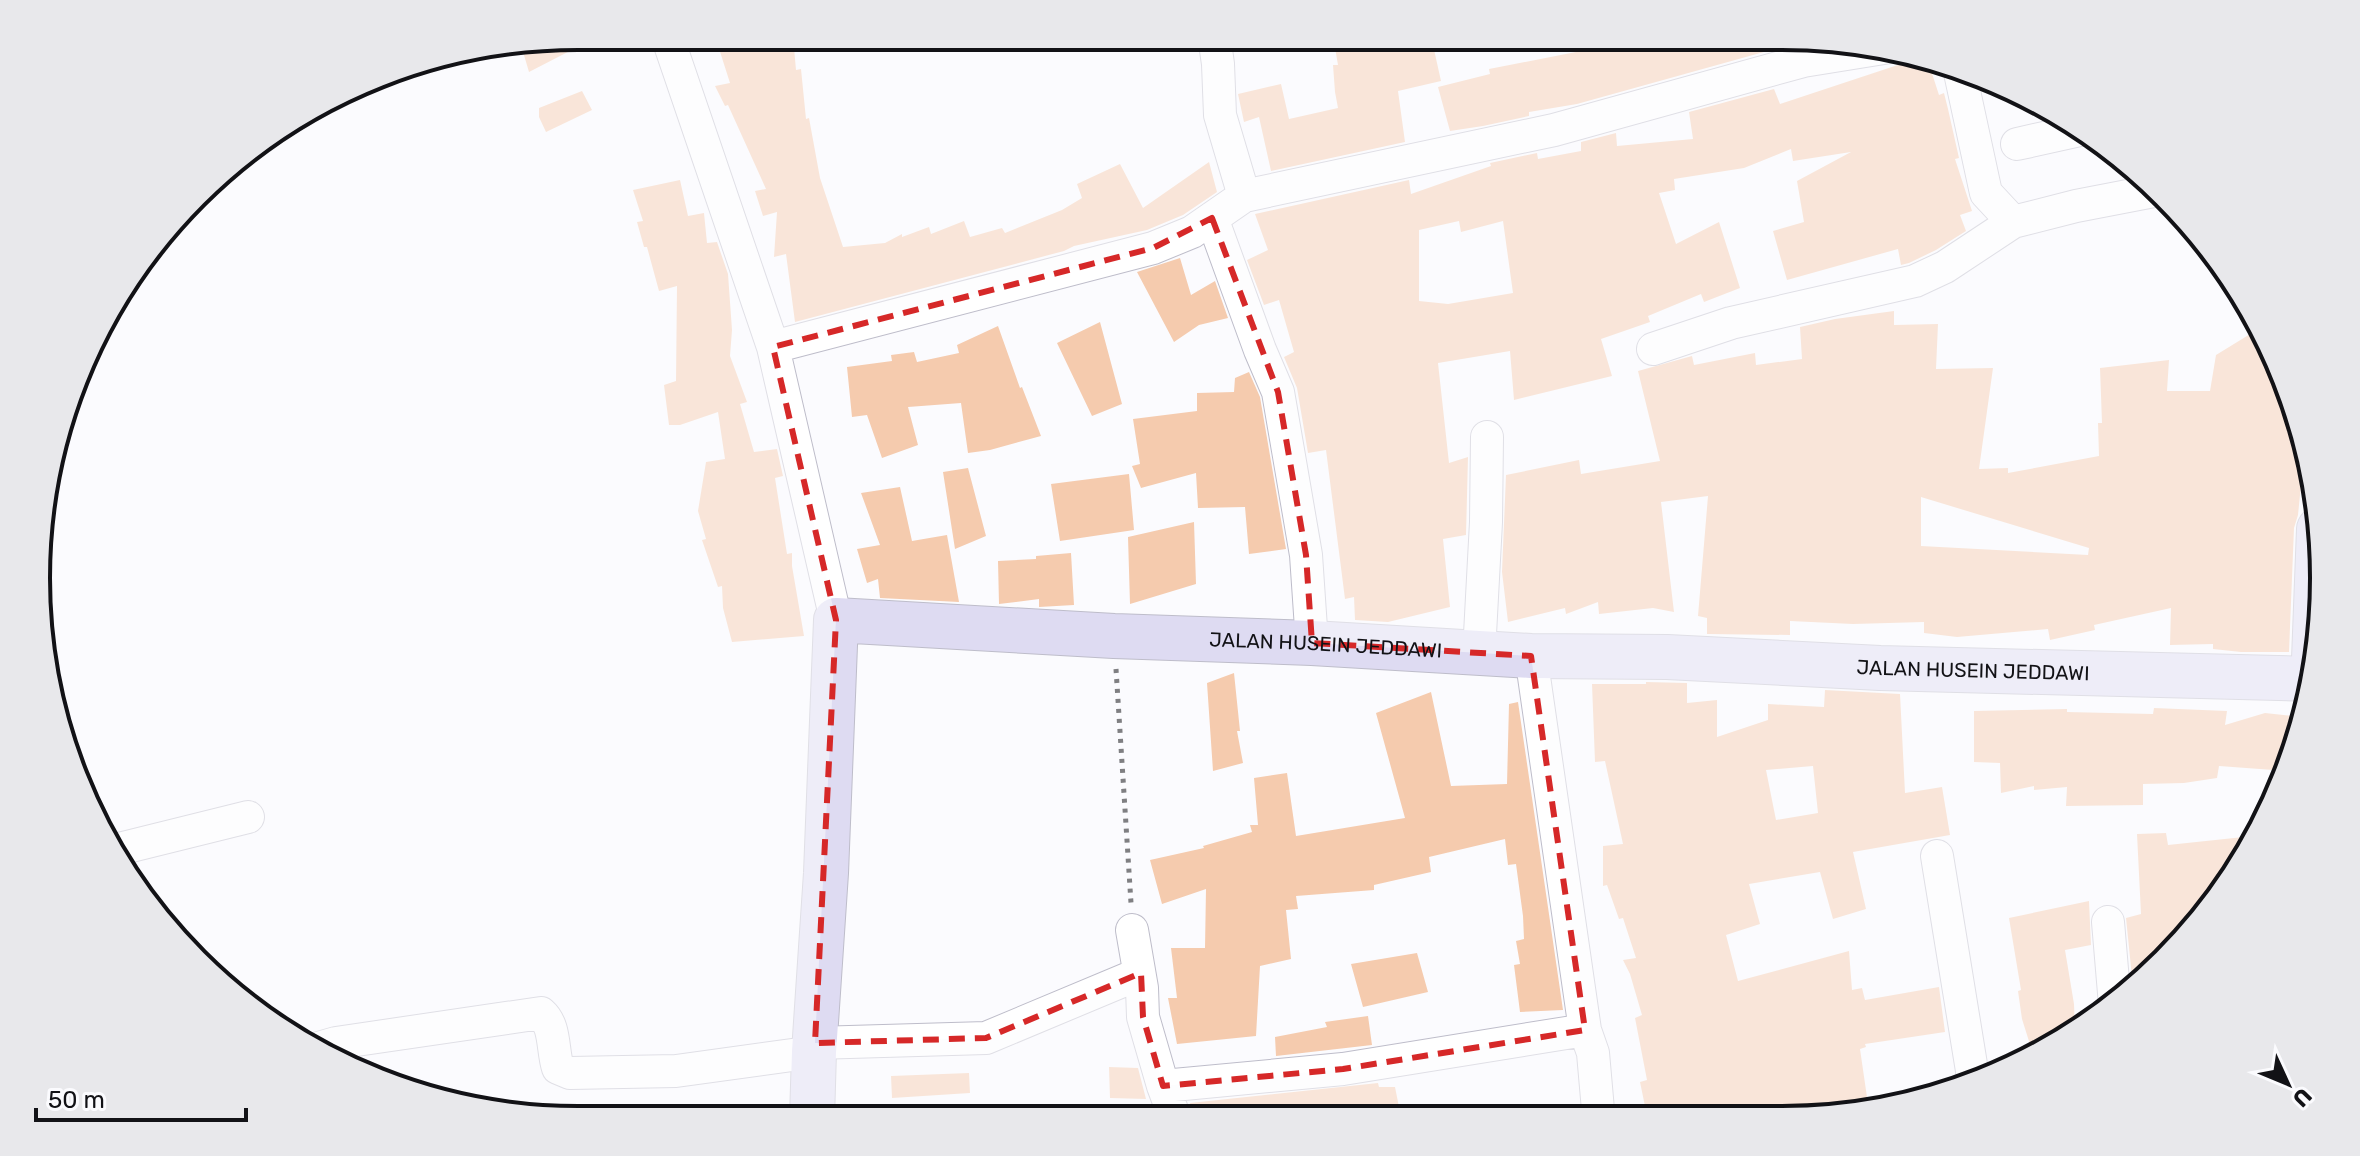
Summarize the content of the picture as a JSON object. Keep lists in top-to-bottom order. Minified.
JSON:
{"streets":{"street":["JALAN HUSEIN JEDDAWI"]},"scale_bar":"50 m","north":"bottom right"}
